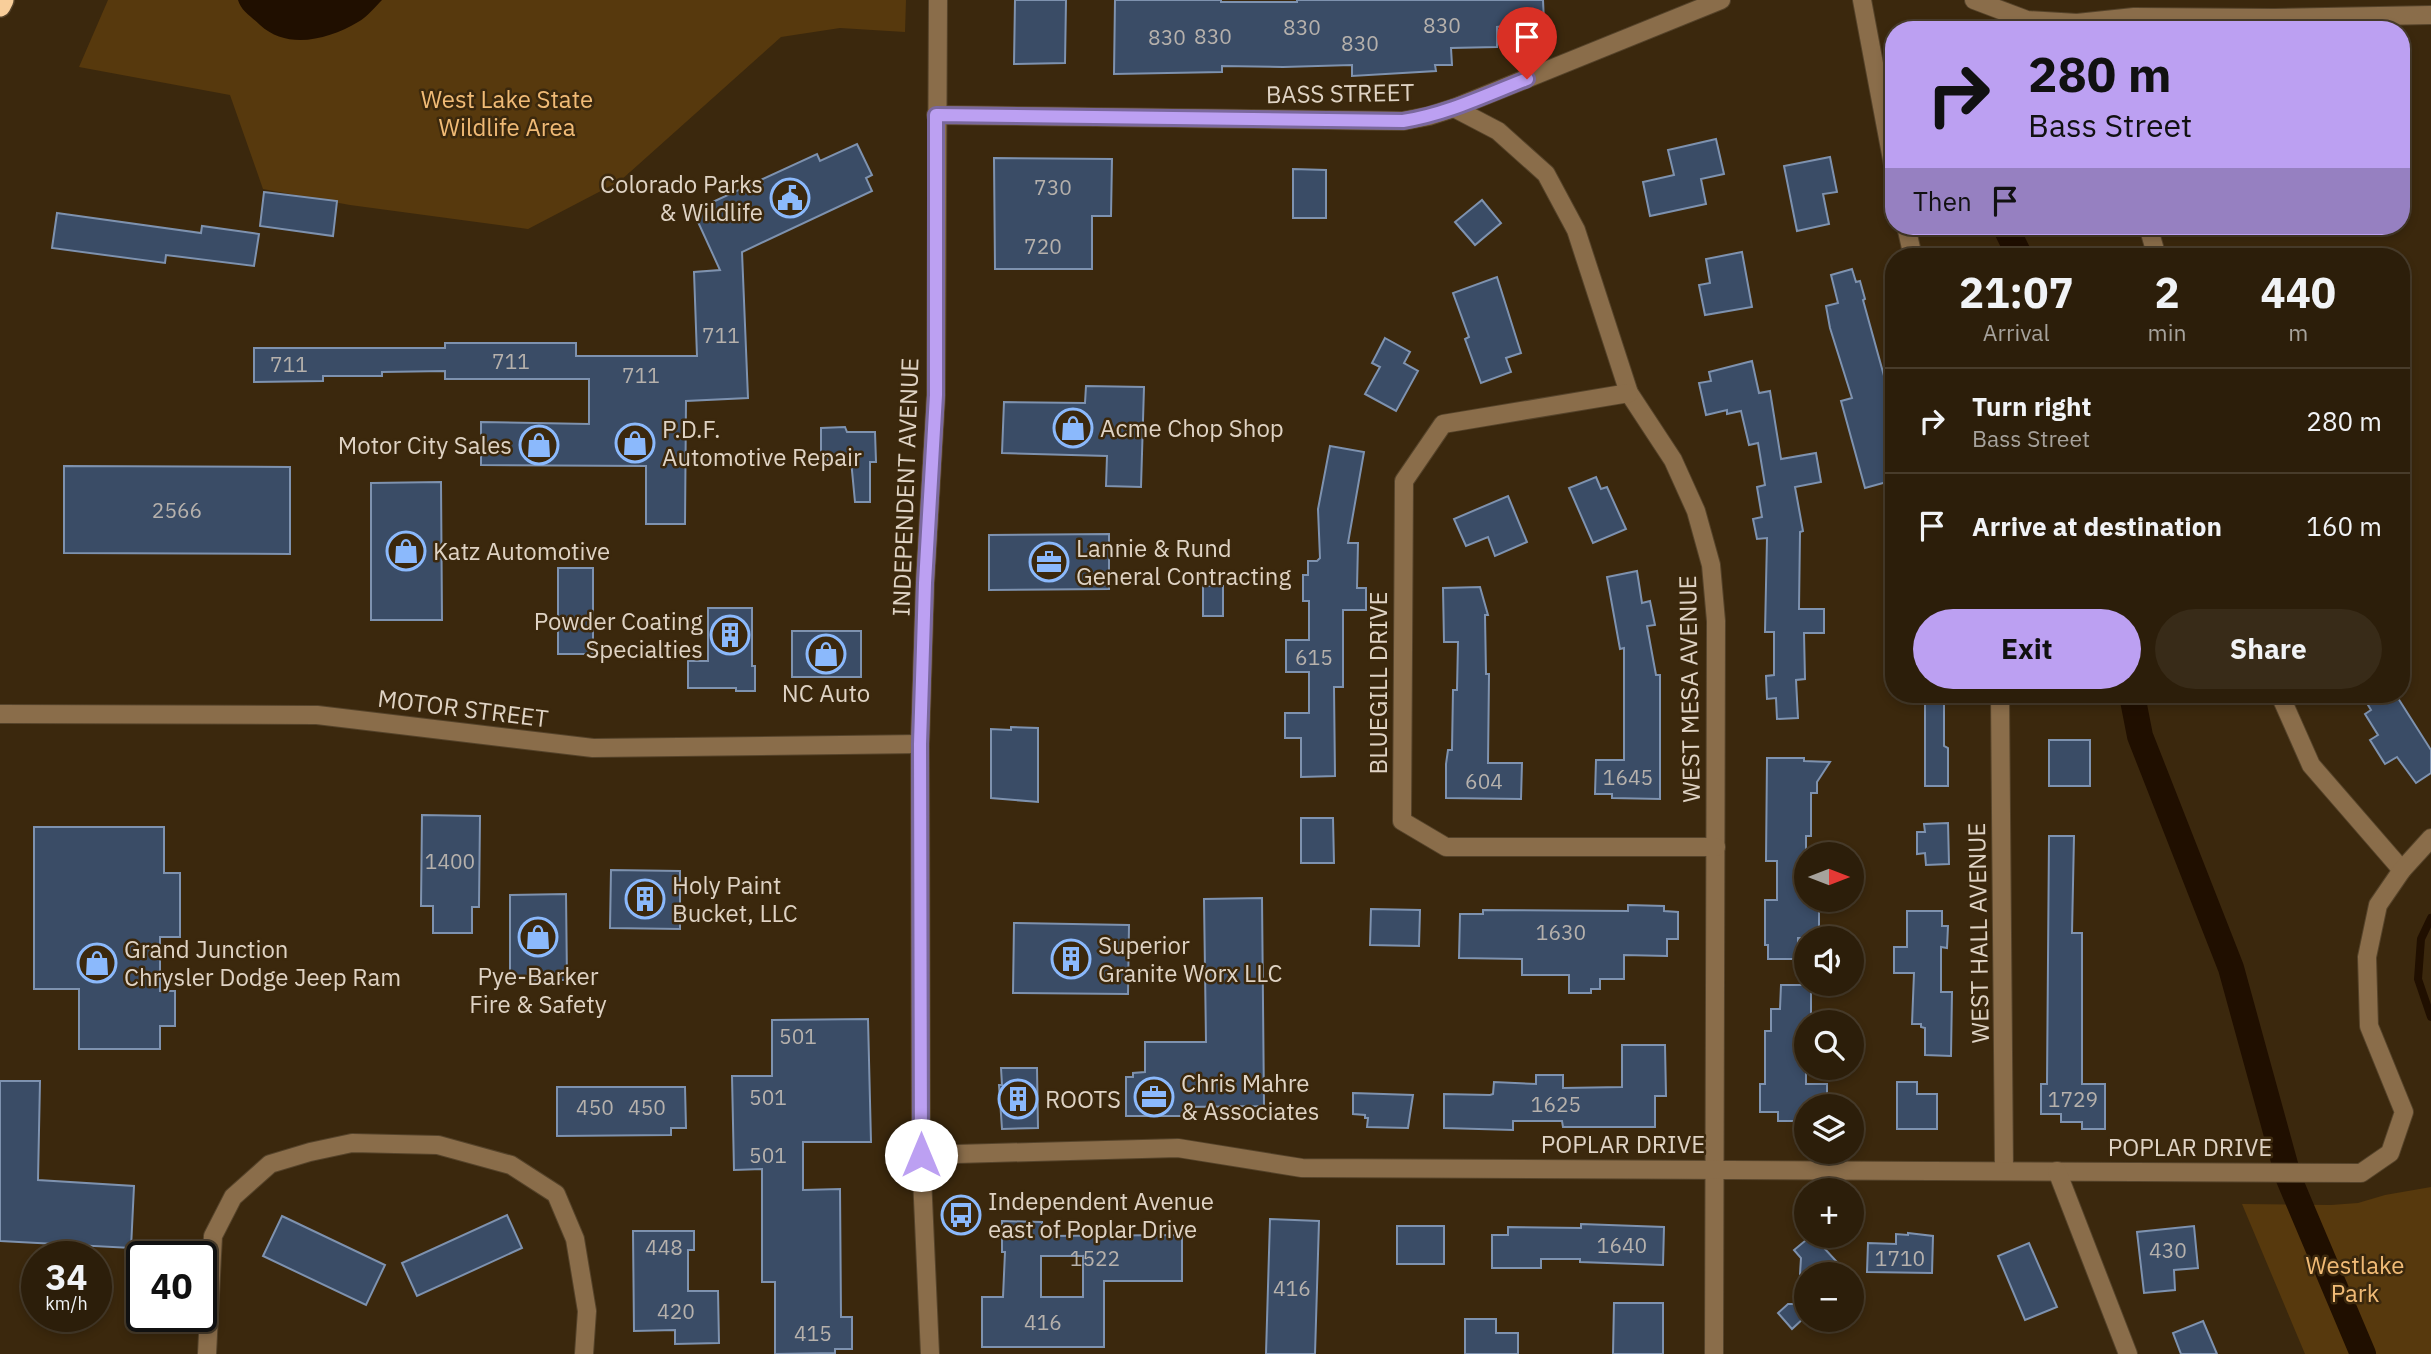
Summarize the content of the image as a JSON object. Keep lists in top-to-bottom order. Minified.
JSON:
{"streets":{"street":["BASS STREET","INDEPENDENT AVENUE","BLUEGILL DRIVE","WEST MESA AVENUE","MOTOR STREET","WEST HALL AVENUE","POPLAR DRIVE"]},"crossings":[["BASS STREET","INDEPENDENT AVENUE"],["BASS STREET","WEST MESA AVENUE"],["INDEPENDENT AVENUE","MOTOR STREET"],["INDEPENDENT AVENUE","POPLAR DRIVE"],["BLUEGILL DRIVE","WEST MESA AVENUE"],["WEST MESA AVENUE","POPLAR DRIVE"],["WEST HALL AVENUE","POPLAR DRIVE"]],"parks":["West Lake State Wildlife Area","Westlake Park"],"places":{"public building":["Colorado Parks & Wildlife"],"shop":["Acme Chop Shop","P.D.F. Automotive Repair","Motor City Sales","Katz Automotive","NC Auto","Pye-Barker Fire & Safety","Grand Junction Chrysler Dodge Jeep Ram"],"office":["Lannie & Rund General Contracting","Chris Mahre & Associates"],"building":["Powder Coating Specialties","Holy Paint Bucket, LLC","Superior Granite Worx LLC","ROOTS"],"bus stop":["Independent Avenue east of Poplar Drive"]},"house_numbers":["830","830","830","830","830","730","720","711","711","711","711","2566","615","1645","604","1400","1630","501","501","1729","1625","450","450","501","1640","448","430","1522","1710","416","420","416","415"],"north":"right","page":{"turn":["280 m","Bass Street"],"then":"Then","eta":["21:07","Arrival","2","min","440","m"],"list":[{"name":"Turn right","note":"Bass Street","value":"280 m"},{"name":"Arrive at destination","value":"160 m"}],"buttons":["Exit","Share"],"map_buttons":["+","−"],"speed":"34 km/h","limit":"40"}}
